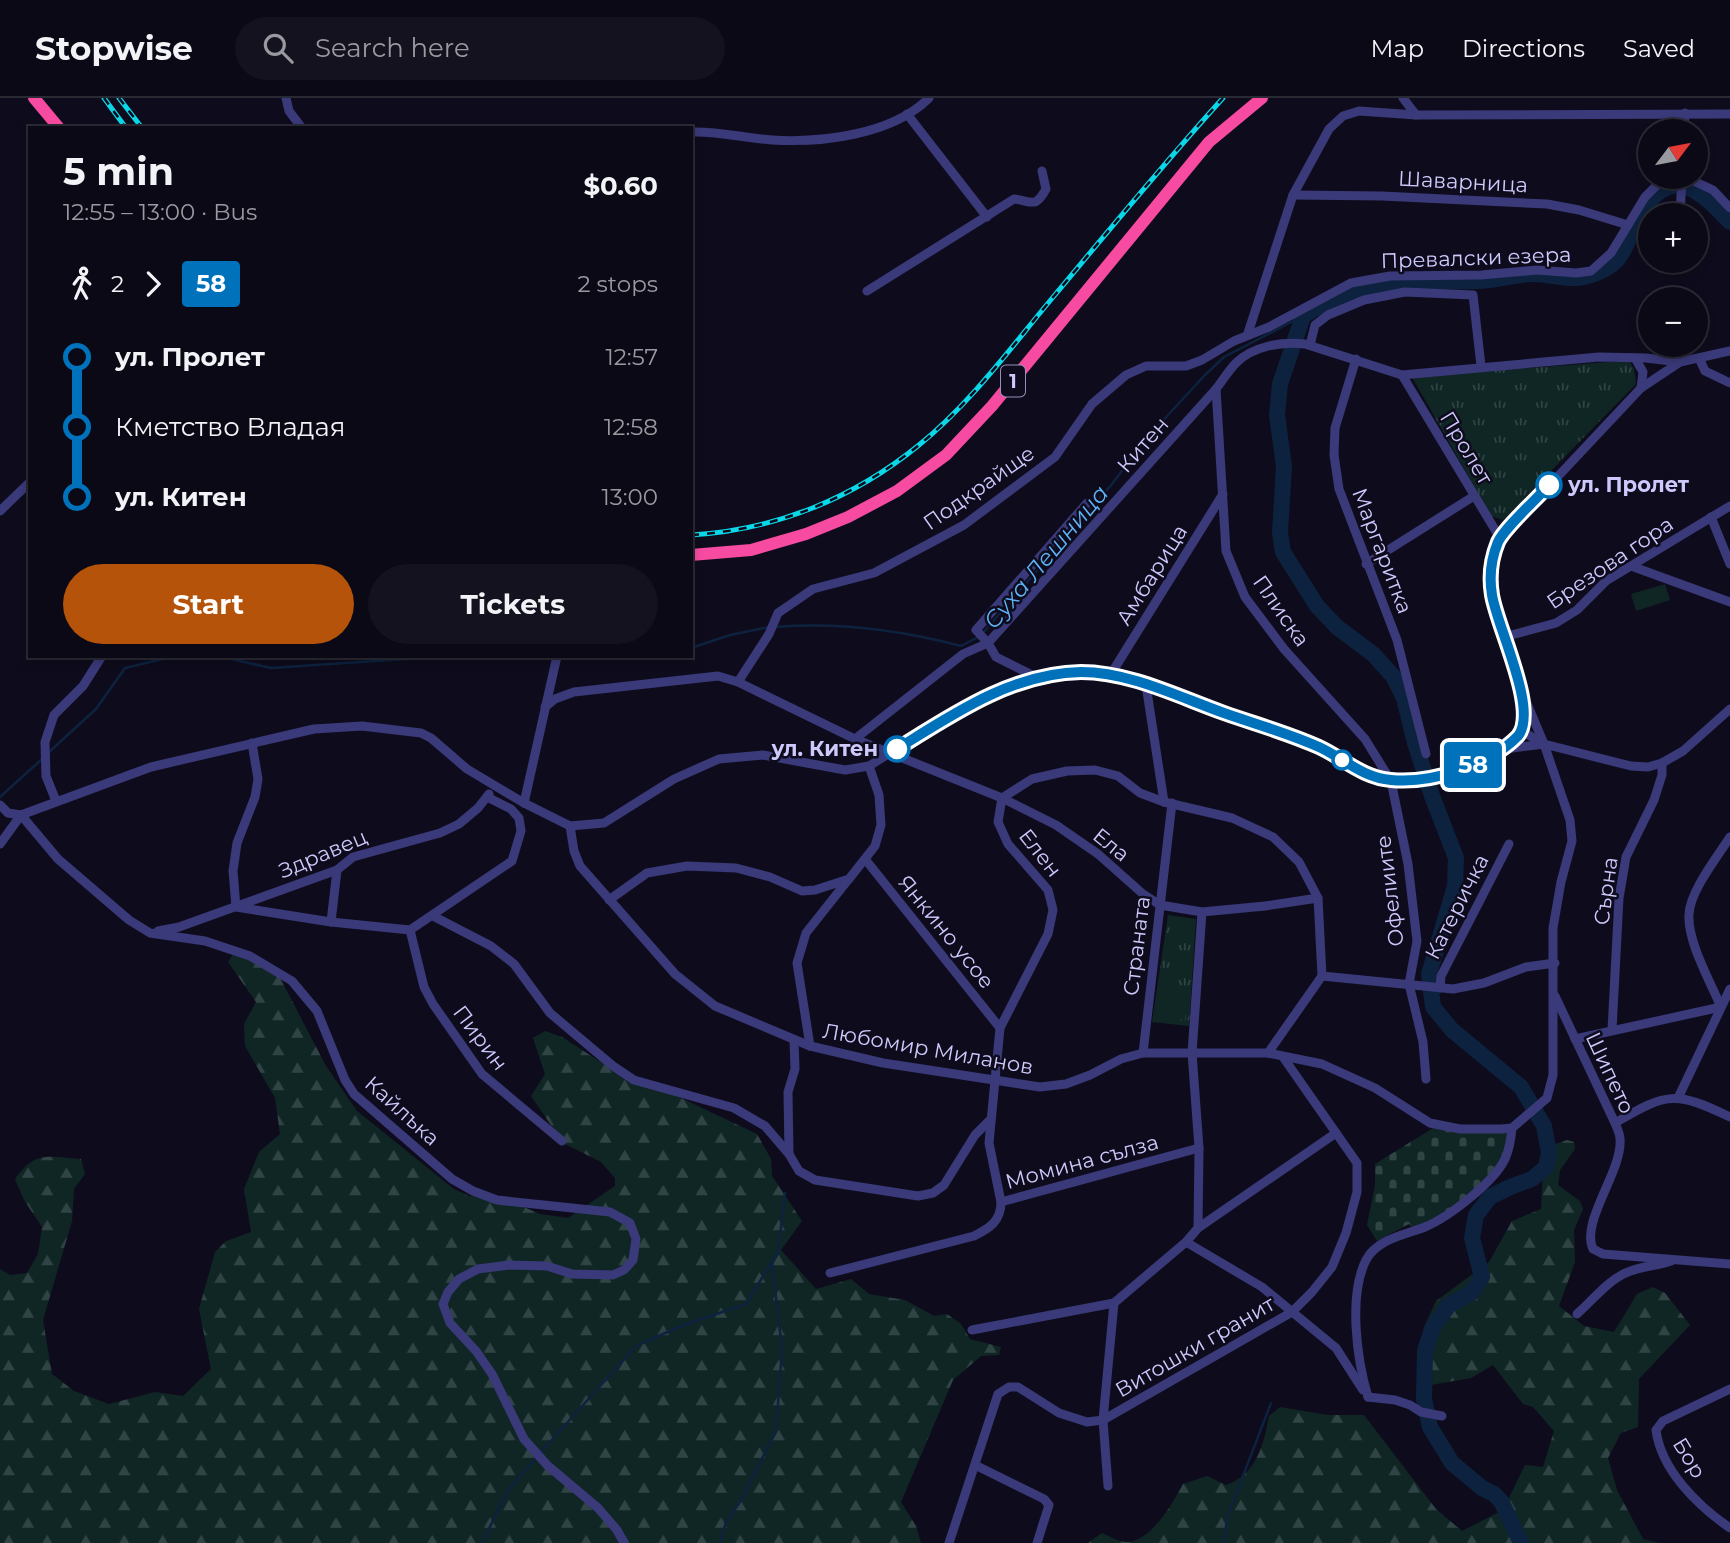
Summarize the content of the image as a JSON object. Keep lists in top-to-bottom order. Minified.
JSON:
{"streets":{"highway":["1"],"street":["Шаварница","Превалски езера","Китен","Пролет","Подкрайще","Маргаритка","Брезова гора","Амбарица","Плиска","Ела","Елен","Здравец","Офелиите","Сърна","Катеричка","Янкино усое","Страната","Пирин","Любомир Миланов","Шипето","Кайлъка","Момина сълза","Витошки гранит","Бор"]},"crossings":[["Шаварница","Превалски езера"],["Превалски езера","Подкрайще"],["Китен","Плиска"],["Амбарица","Плиска"],["Плиска","Офелиите"],["Ела","Елен"],["Ела","Страната"],["Елен","Янкино усое"],["Елен","Любомир Миланов"],["Елен","Момина сълза"],["Здравец","Кайлъка"],["Страната","Любомир Миланов"],["Любомир Миланов","Витошки гранит"]],"water":["Суха Лешница"],"places":["ул. Пролет","ул. Китен"],"lines":["bus line 58"],"north":"top right","page":{"header":"Stopwise","search":"Search here","nav":["Map","Directions","Saved"],"on_map":"58","map_buttons":["+","−"],"heading":["5 min","12:55 – 13:00 · Bus","$0.60"],"legs":["2","58","2 stops"],"list":[{"name":"ул. Пролет","value":"12:57"},{"name":"Кметство Владая","value":"12:58"},{"name":"ул. Китен","value":"13:00"}],"buttons":["Start","Tickets"]}}
